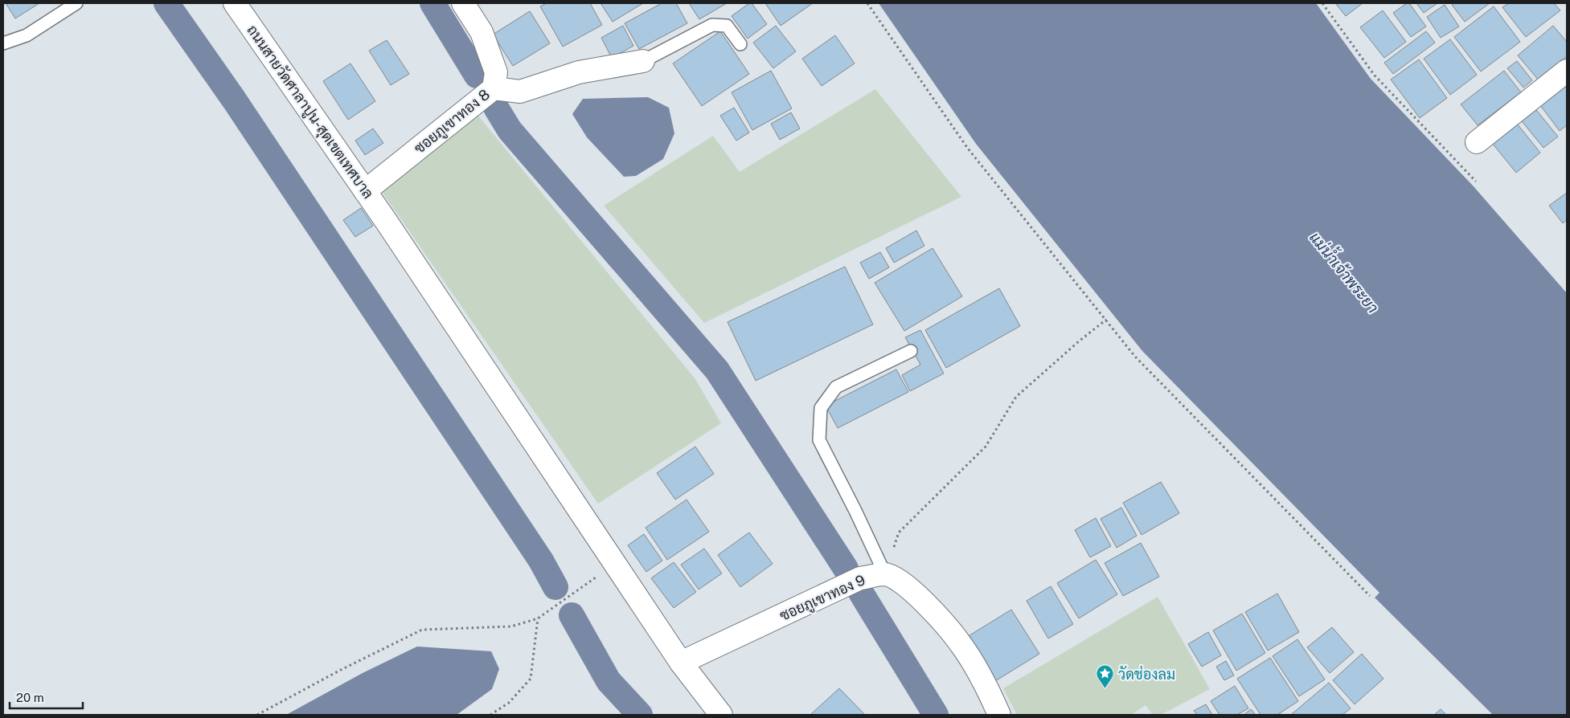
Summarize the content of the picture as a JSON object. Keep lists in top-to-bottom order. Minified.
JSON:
{"streets":{"street":["ถนนสายวัดศาลาปูน-สุดเขตเทศบาล","ซอยภูเขาทอง 8","ซอยภูเขาทอง 9"]},"crossings":[["ถนนสายวัดศาลาปูน-สุดเขตเทศบาล","ซอยภูเขาทอง 8"],["ถนนสายวัดศาลาปูน-สุดเขตเทศบาล","ซอยภูเขาทอง 9"]],"water":["แม่น้ำเจ้าพระยา"],"places":{"place":["วัดช่องลม"]},"scale_bar":"20 m"}
